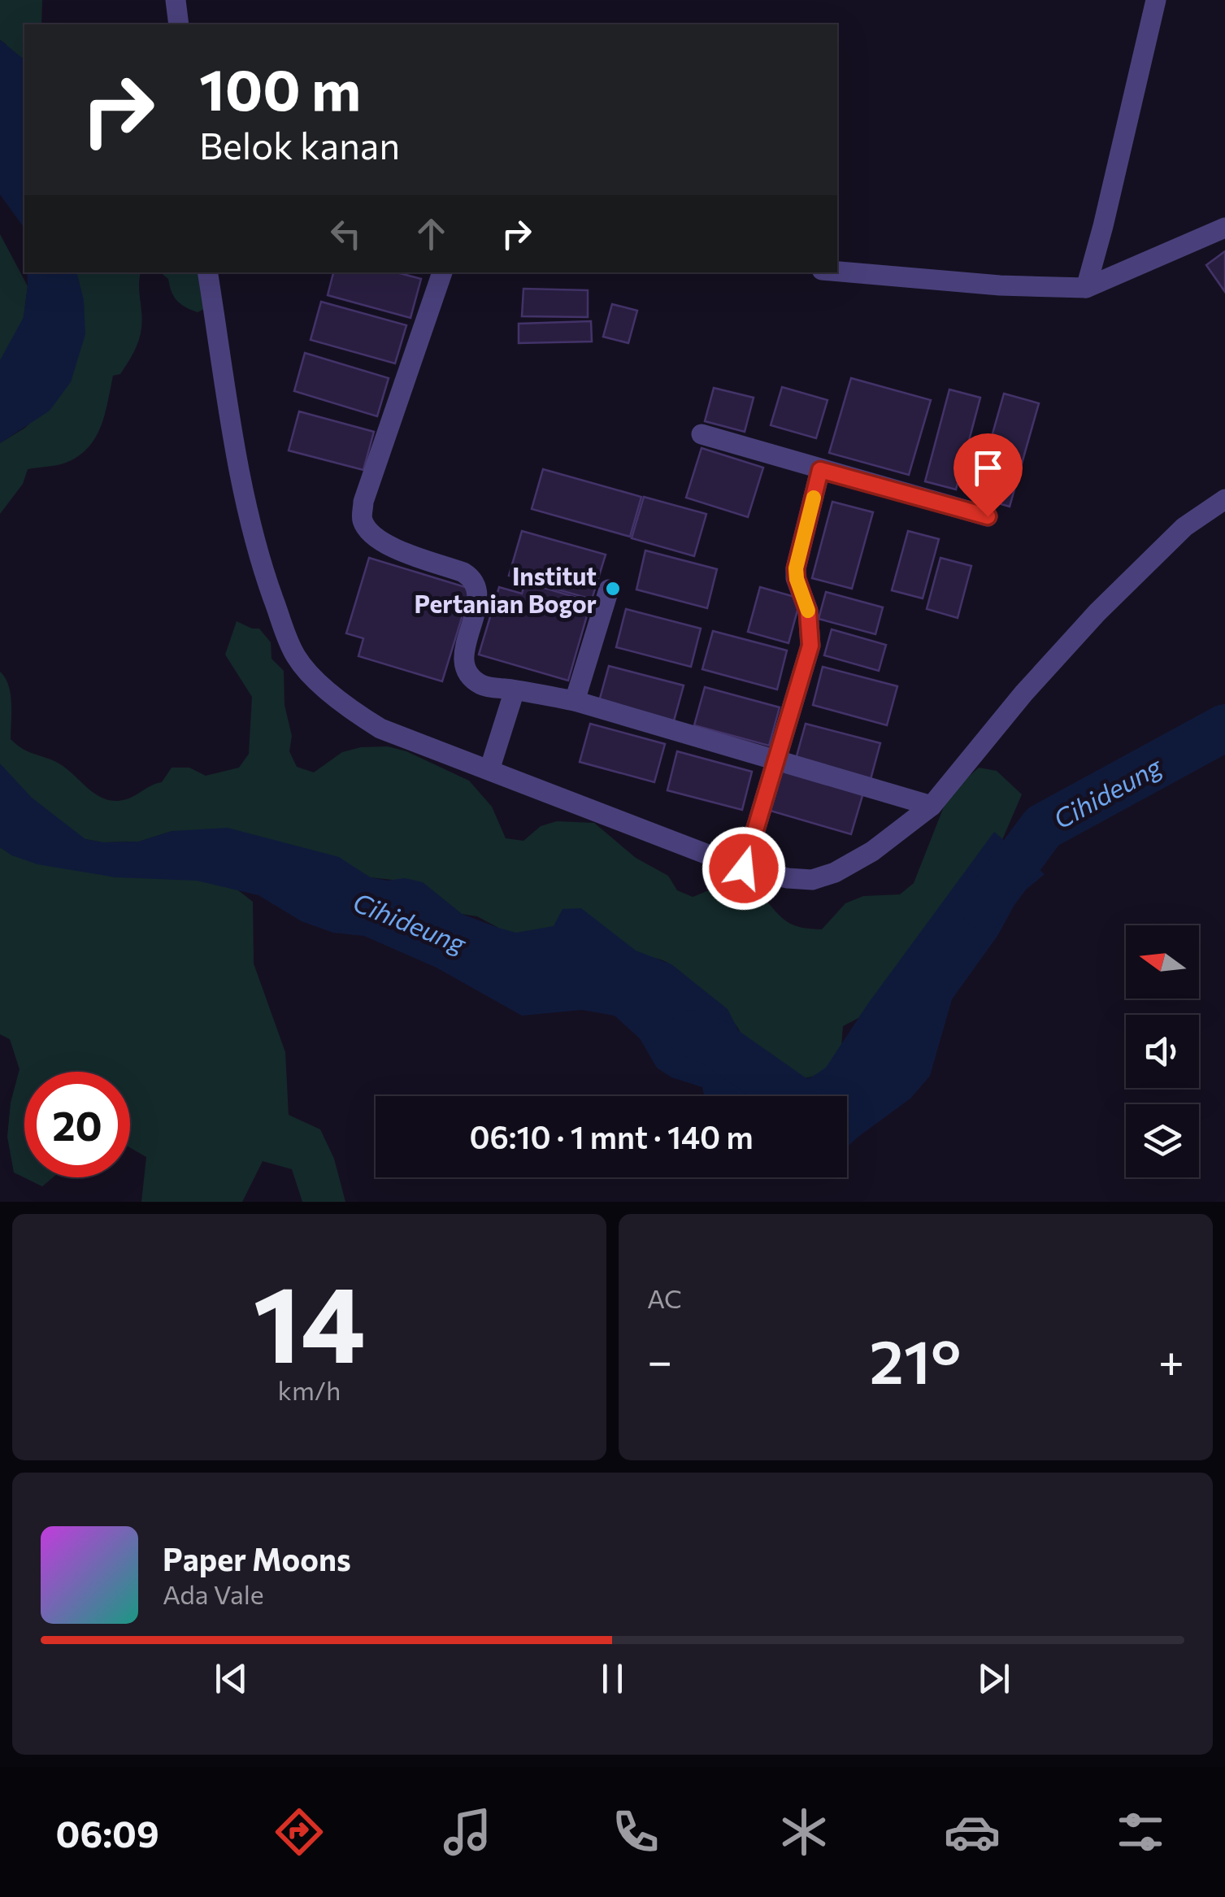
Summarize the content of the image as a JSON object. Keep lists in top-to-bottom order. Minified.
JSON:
{"water":["Cihideung"],"places":["Institut Pertanian Bogor"],"north":"left","page":{"turn":["100 m","Belok kanan"],"limit":"20","trip":"06:10 · 1 mnt · 140 m","tile":[["14","km/h"],"AC"],"heat":["−","21°","+"],"song":["Paper Moons","Ada Vale"],"tabs":"06:09"}}
